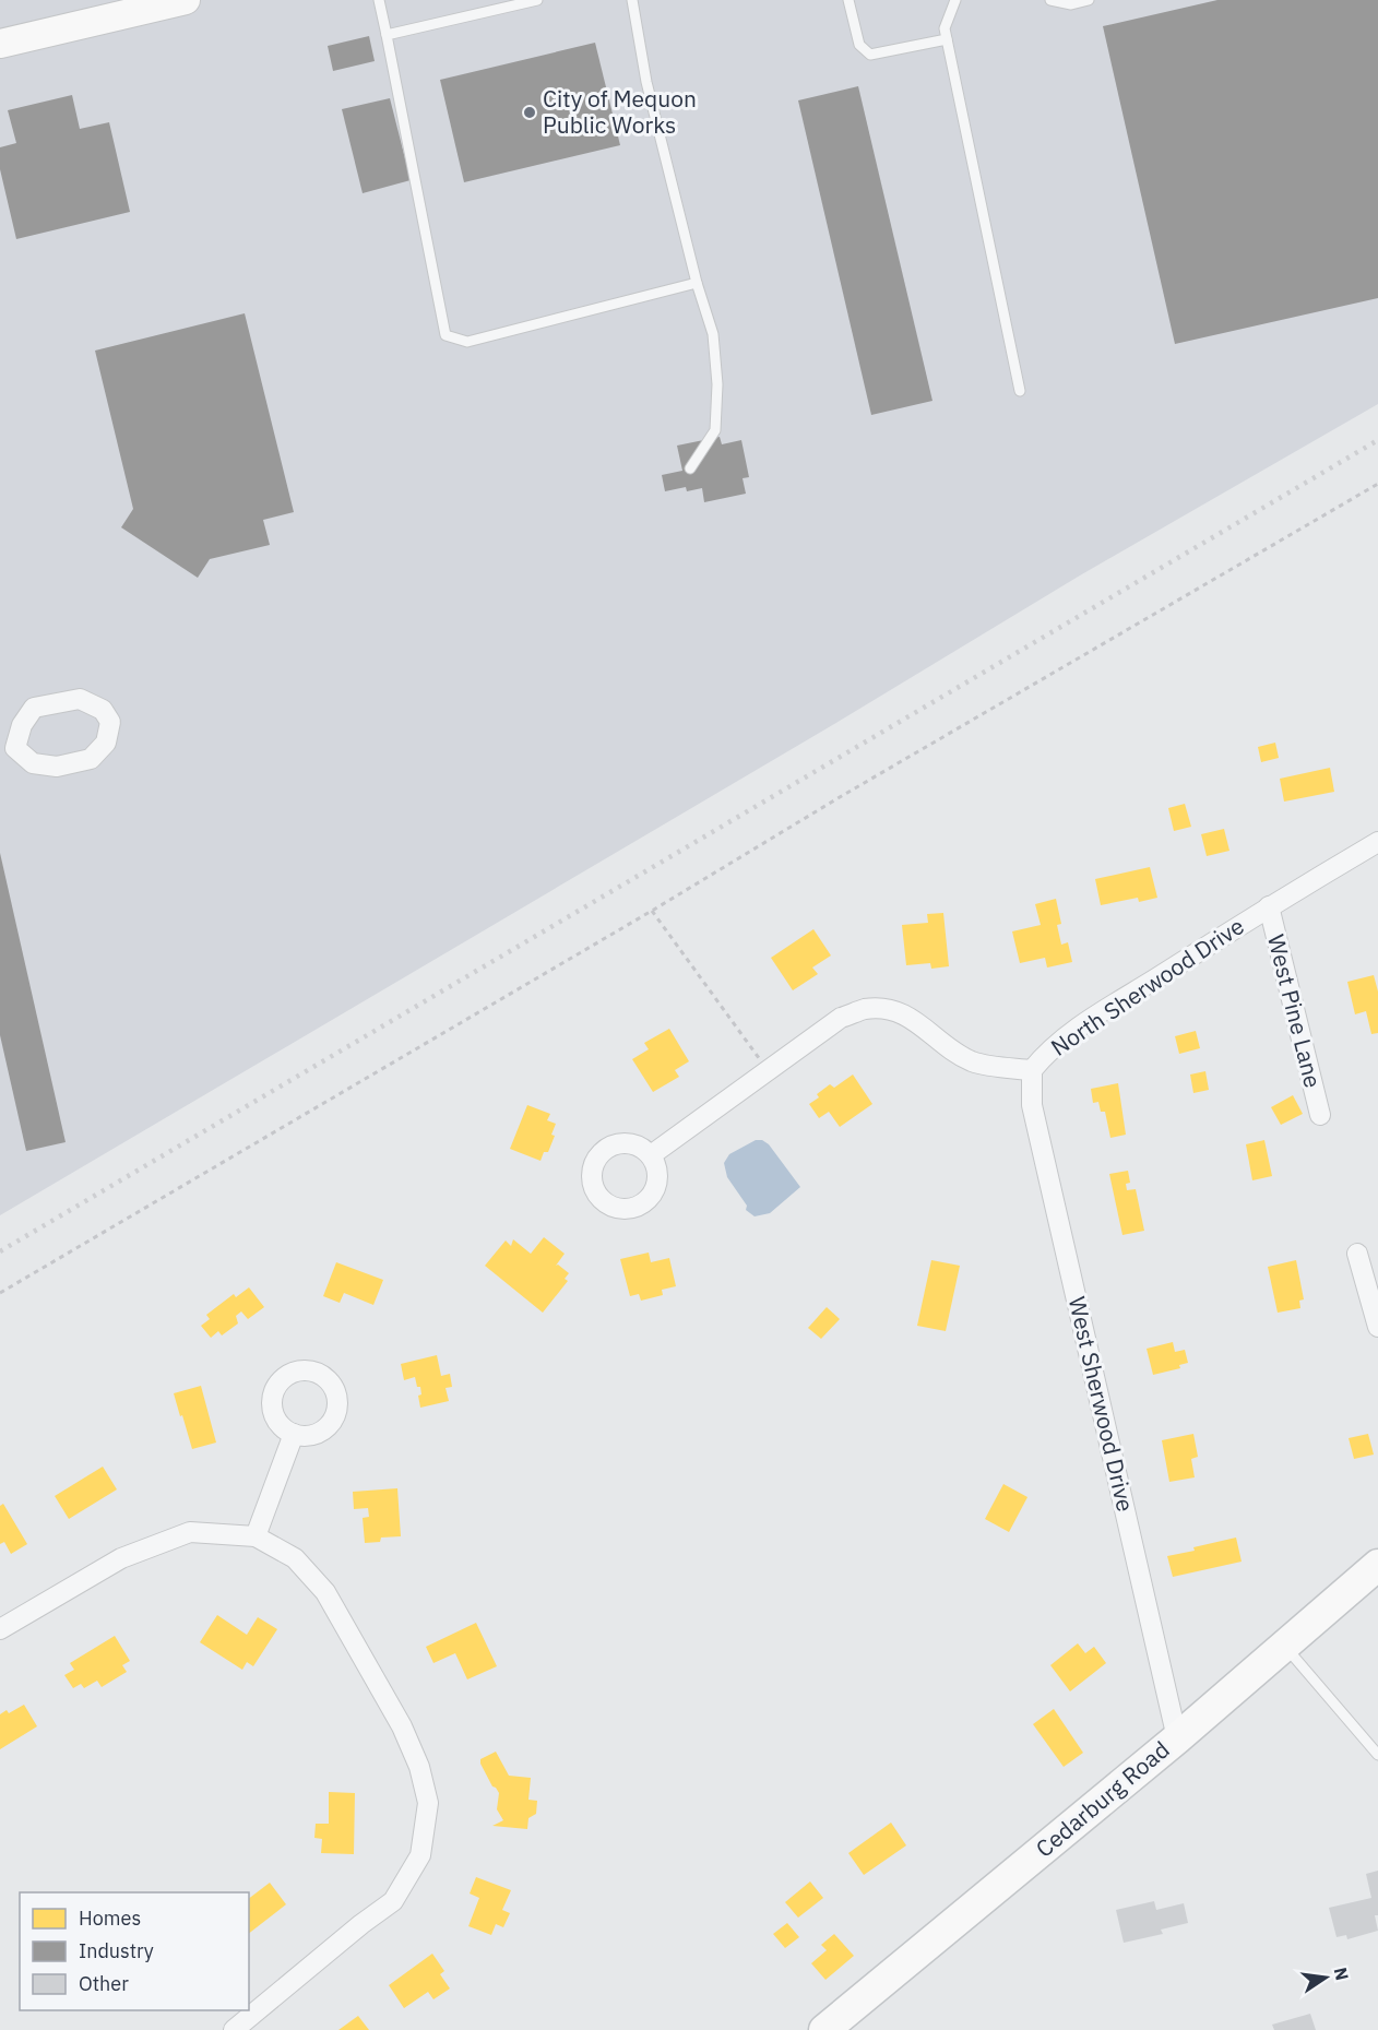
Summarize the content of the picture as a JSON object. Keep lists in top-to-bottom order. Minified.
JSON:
{"streets":{"main road":["Cedarburg Road"],"street":["North Sherwood Drive","West Pine Lane","West Sherwood Drive"]},"crossings":[["North Sherwood Drive","West Pine Lane"],["North Sherwood Drive","West Sherwood Drive"],["West Sherwood Drive","Cedarburg Road"]],"places":["City of Mequon Public Works"],"legend":["Homes","Industry","Other"],"north":"right"}
